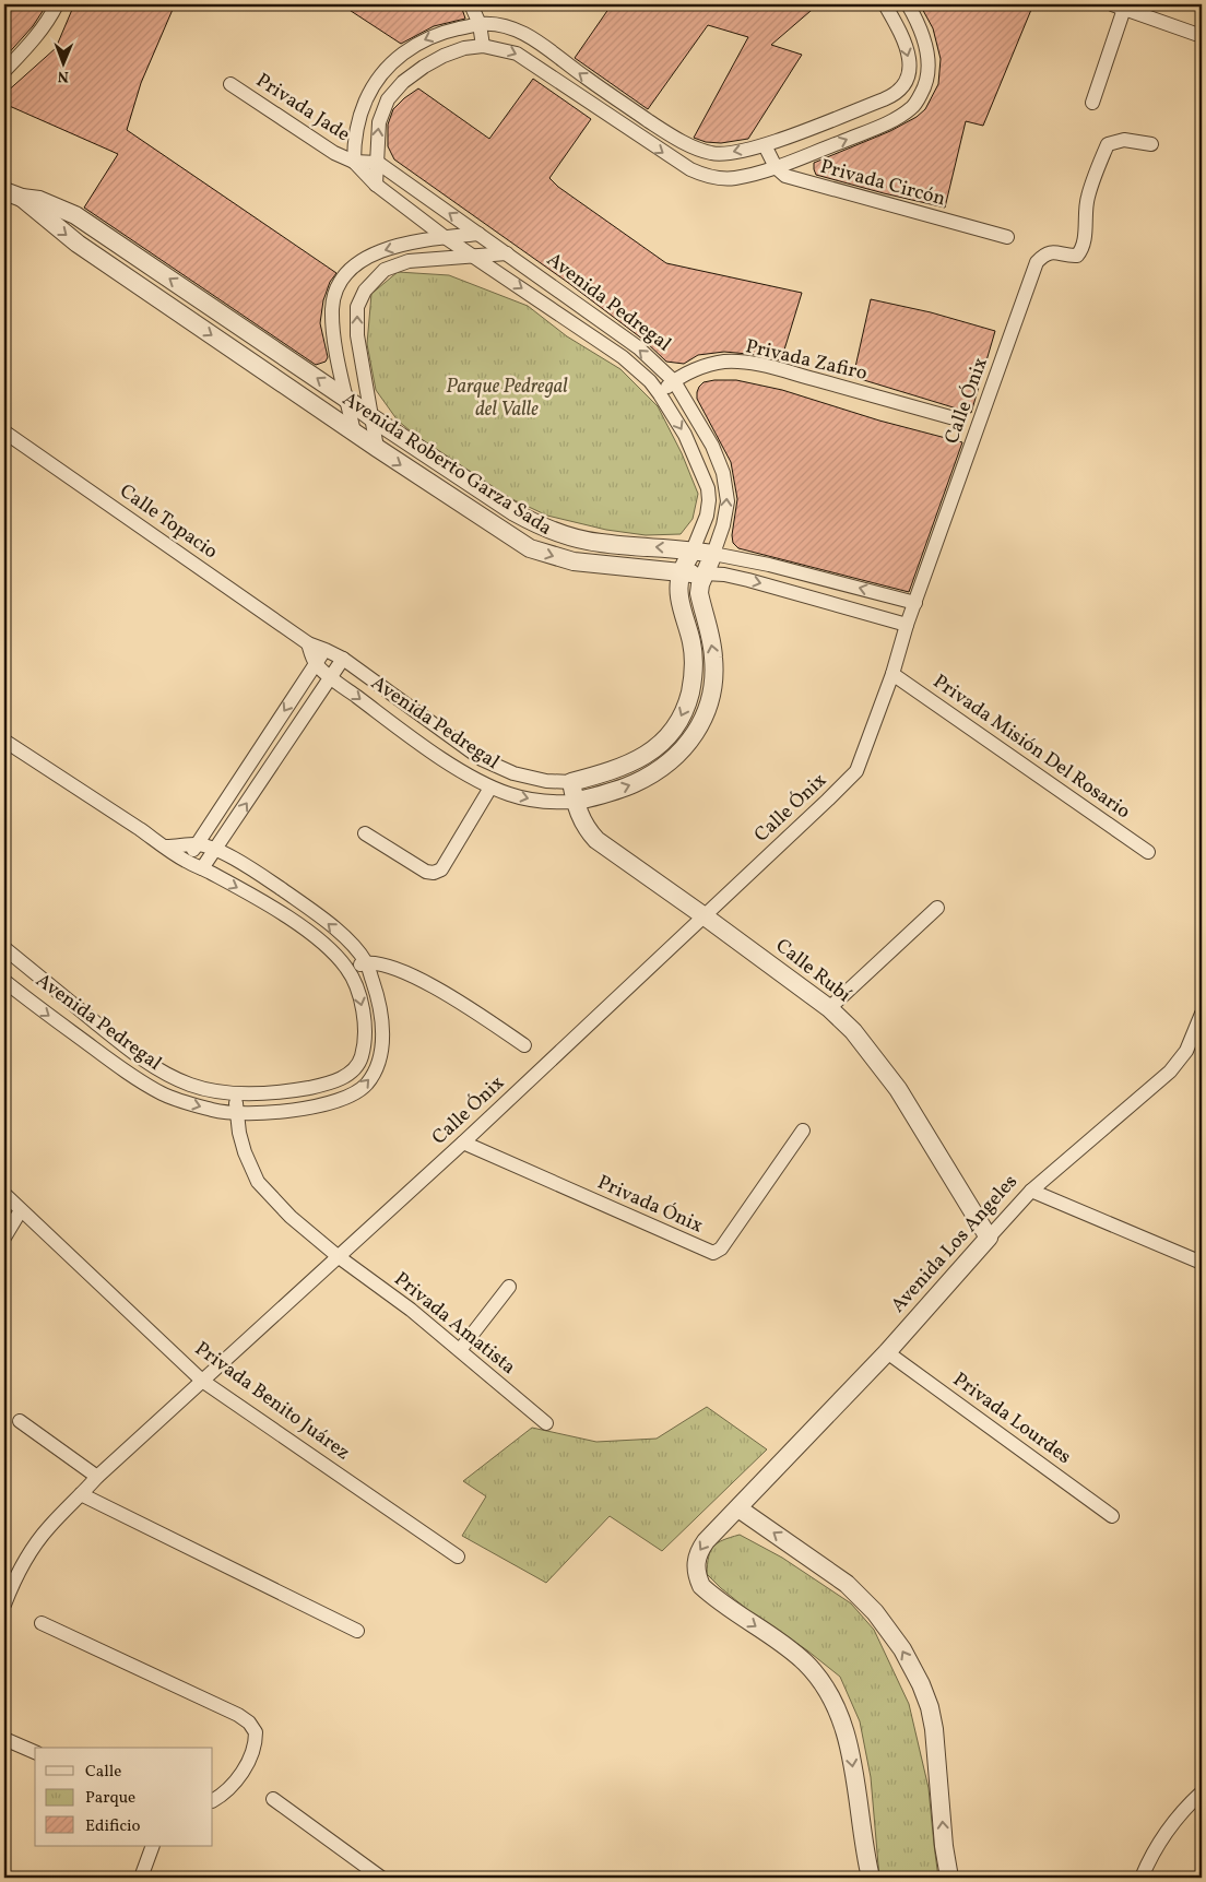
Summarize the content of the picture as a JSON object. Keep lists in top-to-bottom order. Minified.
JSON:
{"streets":{"street":["Privada Jade","Privada Circón","Avenida Pedregal","Privada Zafiro","Calle Ónix","Avenida Roberto Garza Sada","Calle Topacio","Privada Misión Del Rosario","Calle Rubí","Privada Ónix","Avenida Los Angeles","Privada Amatista","Privada Benito Juárez","Privada Lourdes"]},"crossings":[["Privada Jade","Avenida Pedregal"],["Avenida Pedregal","Privada Zafiro"],["Avenida Pedregal","Avenida Roberto Garza Sada"],["Avenida Pedregal","Calle Topacio"],["Avenida Pedregal","Calle Rubí"],["Avenida Pedregal","Privada Amatista"],["Calle Ónix","Avenida Roberto Garza Sada"],["Calle Ónix","Privada Misión Del Rosario"],["Calle Ónix","Calle Rubí"],["Calle Ónix","Privada Ónix"],["Calle Ónix","Privada Amatista"],["Calle Ónix","Privada Benito Juárez"],["Calle Rubí","Avenida Los Angeles"],["Avenida Los Angeles","Privada Lourdes"]],"parks":["Parque Pedregal del Valle"],"legend":["Calle","Parque","Edificio"],"north":"bottom"}
